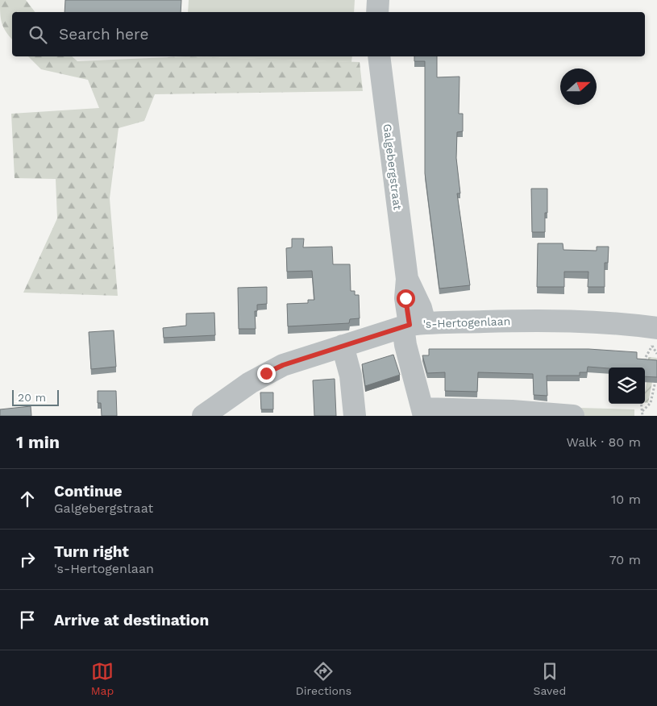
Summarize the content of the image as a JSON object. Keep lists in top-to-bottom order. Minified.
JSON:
{"streets":{"street":["Galgebergstraat","'s-Hertogenlaan"]},"crossings":[["Galgebergstraat","'s-Hertogenlaan"]],"scale_bar":"20 m","north":"right","page":{"search":"Search here","scale":"20 m","heading":["1 min","Walk · 80 m"],"list":[["Continue","Galgebergstraat","10 m"],["Turn right","'s-Hertogenlaan","70 m"],"Arrive at destination"],"nav":["Map","Directions","Saved"]}}
